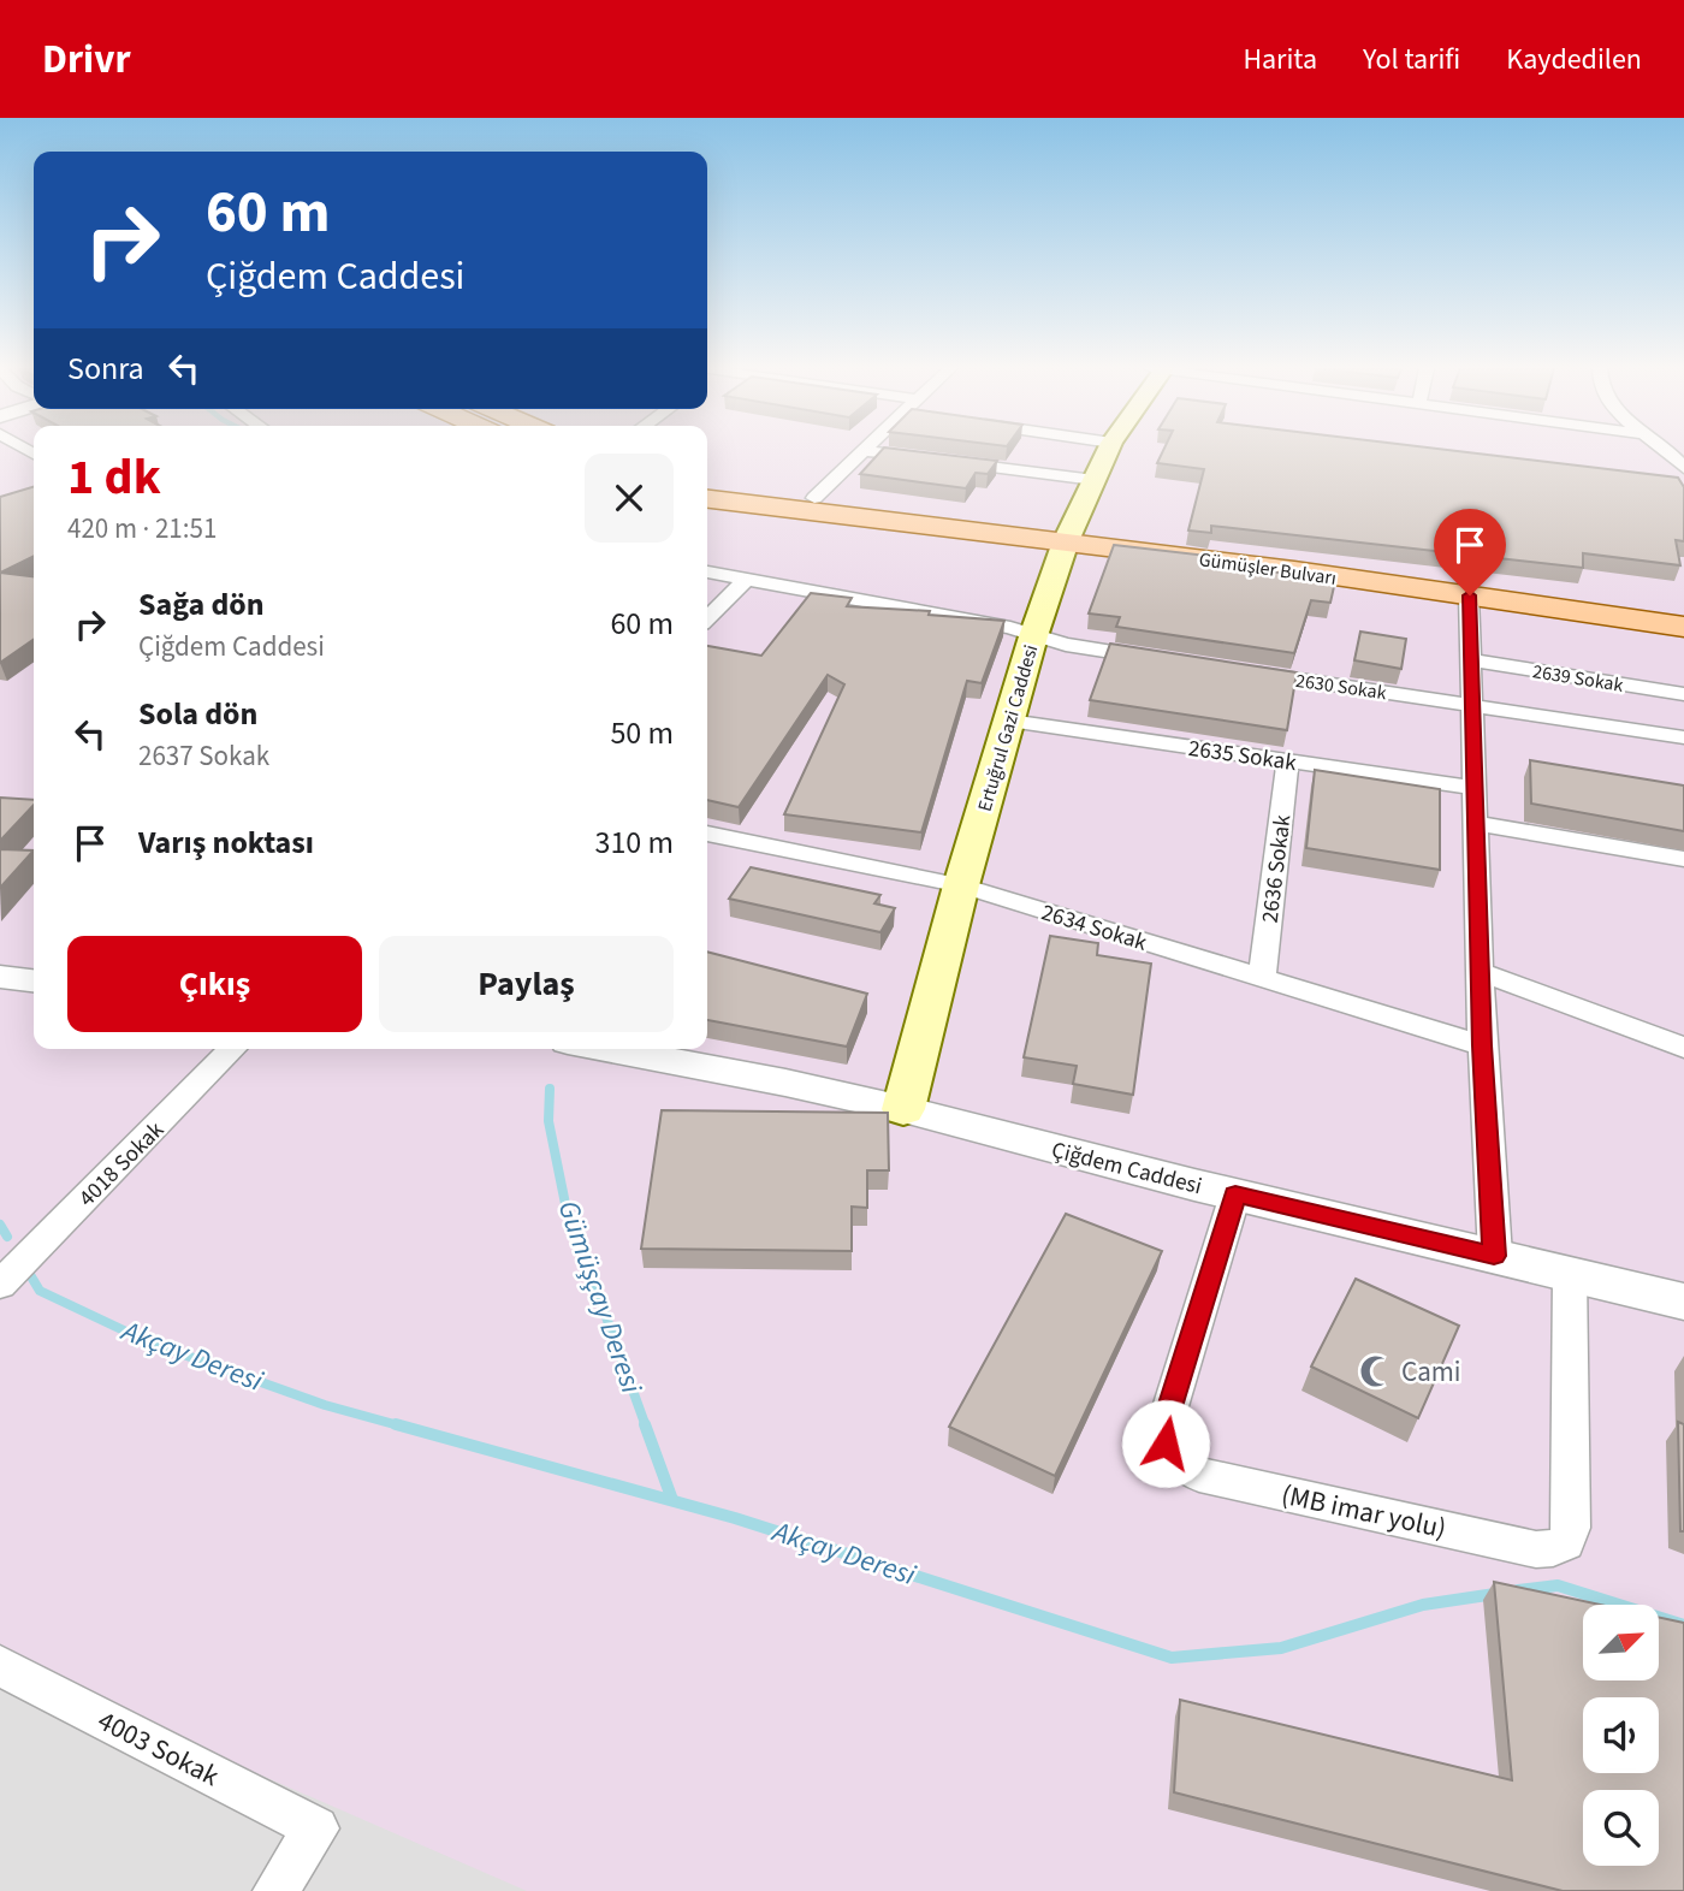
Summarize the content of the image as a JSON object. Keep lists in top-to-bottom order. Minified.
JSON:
{"streets":{"main road":["Gümüşler Bulvarı","Ertuğrul Gazi Caddesi"],"street":["2639 Sokak","2630 Sokak","2635 Sokak","2636 Sokak","2634 Sokak","4018 Sokak","Çiğdem Caddesi","(MB imar yolu)","4003 Sokak"]},"crossings":[["Gümüşler Bulvarı","Ertuğrul Gazi Caddesi"],["Ertuğrul Gazi Caddesi","2635 Sokak"],["Ertuğrul Gazi Caddesi","2634 Sokak"],["Ertuğrul Gazi Caddesi","Çiğdem Caddesi"],["2635 Sokak","2636 Sokak"],["2636 Sokak","2634 Sokak"],["Çiğdem Caddesi","(MB imar yolu)"]],"water":["Gümüşçay Deresi","Akçay Deresi"],"places":{"mosque":["Cami"]},"north":"top right","page":{"header":"Drivr","nav":["Harita","Yol tarifi","Kaydedilen"],"turn":["60 m","Çiğdem Caddesi"],"then":"Sonra","heading":["1 dk","420 m · 21:51"],"list":[{"name":"Sağa dön","note":"Çiğdem Caddesi","value":"60 m"},{"name":"Sola dön","note":"2637 Sokak","value":"50 m"},{"name":"Varış noktası","value":"310 m"}],"buttons":["Çıkış","Paylaş"]}}
